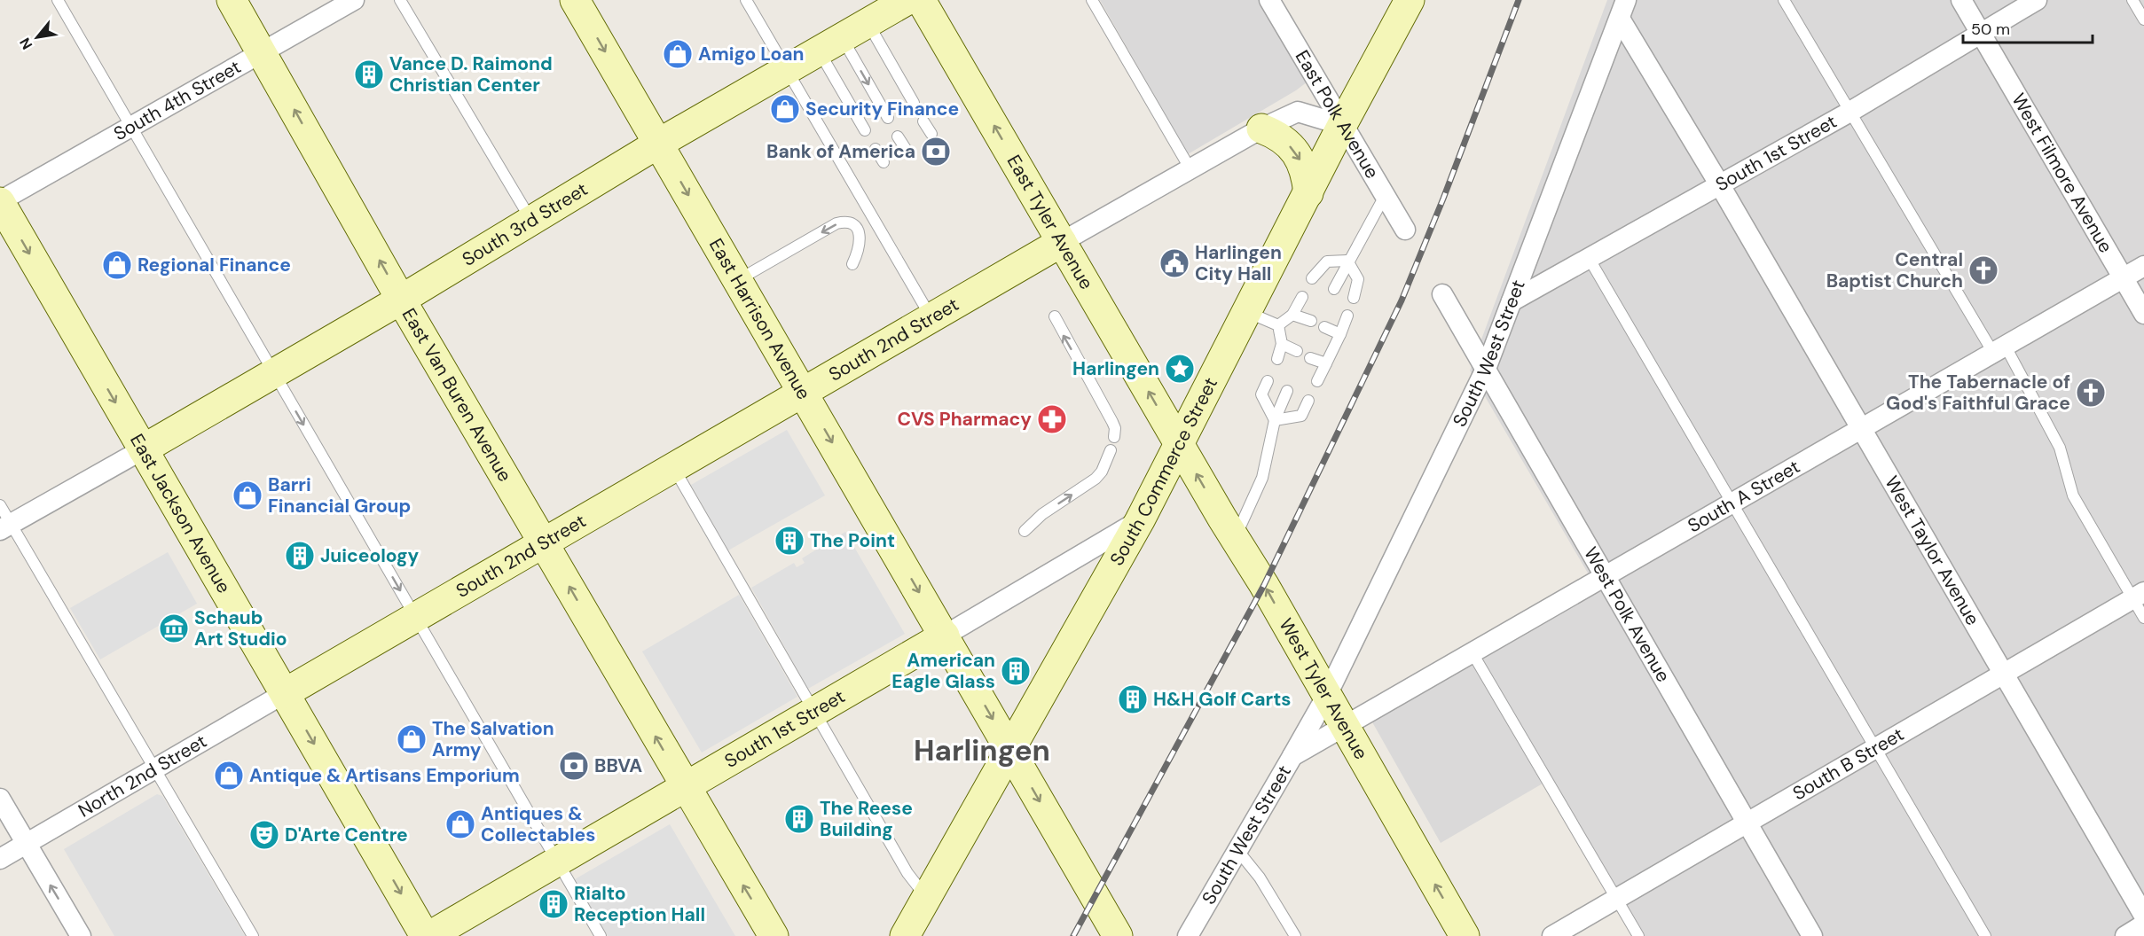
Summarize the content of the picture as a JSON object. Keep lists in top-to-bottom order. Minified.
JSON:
{"streets":{"street":["South 4th Street","East Polk Avenue","South 1st Street","West Filmore Avenue","East Tyler Avenue","South 3rd Street","East Harrison Avenue","South 2nd Street","South West Street","East Van Buren Avenue","South Commerce Street","South A Street","East Jackson Avenue","West Taylor Avenue","West Polk Avenue","West Tyler Avenue","South B Street","North 2nd Street"]},"crossings":[["South 4th Street","East Van Buren Avenue"],["South 4th Street","East Jackson Avenue"],["East Polk Avenue","South 2nd Street"],["East Polk Avenue","South Commerce Street"],["South 1st Street","West Filmore Avenue"],["South 1st Street","East Harrison Avenue"],["South 1st Street","South West Street"],["South 1st Street","East Van Buren Avenue"],["South 1st Street","South Commerce Street"],["South 1st Street","West Taylor Avenue"],["West Filmore Avenue","South A Street"],["East Tyler Avenue","South 2nd Street"],["East Tyler Avenue","South Commerce Street"],["East Tyler Avenue","West Tyler Avenue"],["South 3rd Street","East Harrison Avenue"],["South 3rd Street","East Van Buren Avenue"],["South 3rd Street","East Jackson Avenue"],["East Harrison Avenue","South 2nd Street"],["East Harrison Avenue","South Commerce Street"],["South 2nd Street","East Van Buren Avenue"],["South 2nd Street","South Commerce Street"],["South 2nd Street","East Jackson Avenue"],["South 2nd Street","North 2nd Street"],["South West Street","South A Street"],["South West Street","West Taylor Avenue"],["South West Street","West Polk Avenue"],["South West Street","West Tyler Avenue"],["South Commerce Street","West Tyler Avenue"],["South A Street","West Taylor Avenue"],["South A Street","West Polk Avenue"],["South A Street","West Tyler Avenue"],["East Jackson Avenue","North 2nd Street"],["West Taylor Avenue","South B Street"],["West Polk Avenue","South B Street"]],"one_way":["East Tyler Avenue","East Harrison Avenue","East Van Buren Avenue","East Jackson Avenue","West Tyler Avenue"],"districts":["Harlingen"],"places":{"shop":["Amigo Loan","Security Finance","Regional Finance","Barri Financial Group","The Salvation Army","Antique & Artisans Emporium","Antiques & Collectables"],"building":["Vance D. Raimond Christian Center","The Point","Juiceology","American Eagle Glass","H&H Golf Carts","The Reese Building","Rialto Reception Hall"],"bank":["Bank of America","BBVA"],"public building":["Harlingen City Hall"],"church":["Central Baptist Church","The Tabernacle of God's Faithful Grace"],"place":["Harlingen"],"pharmacy":["CVS Pharmacy"],"museum":["Schaub Art Studio"],"theatre":["D'Arte Centre"]},"scale_bar":"50 m","north":"bottom left"}
